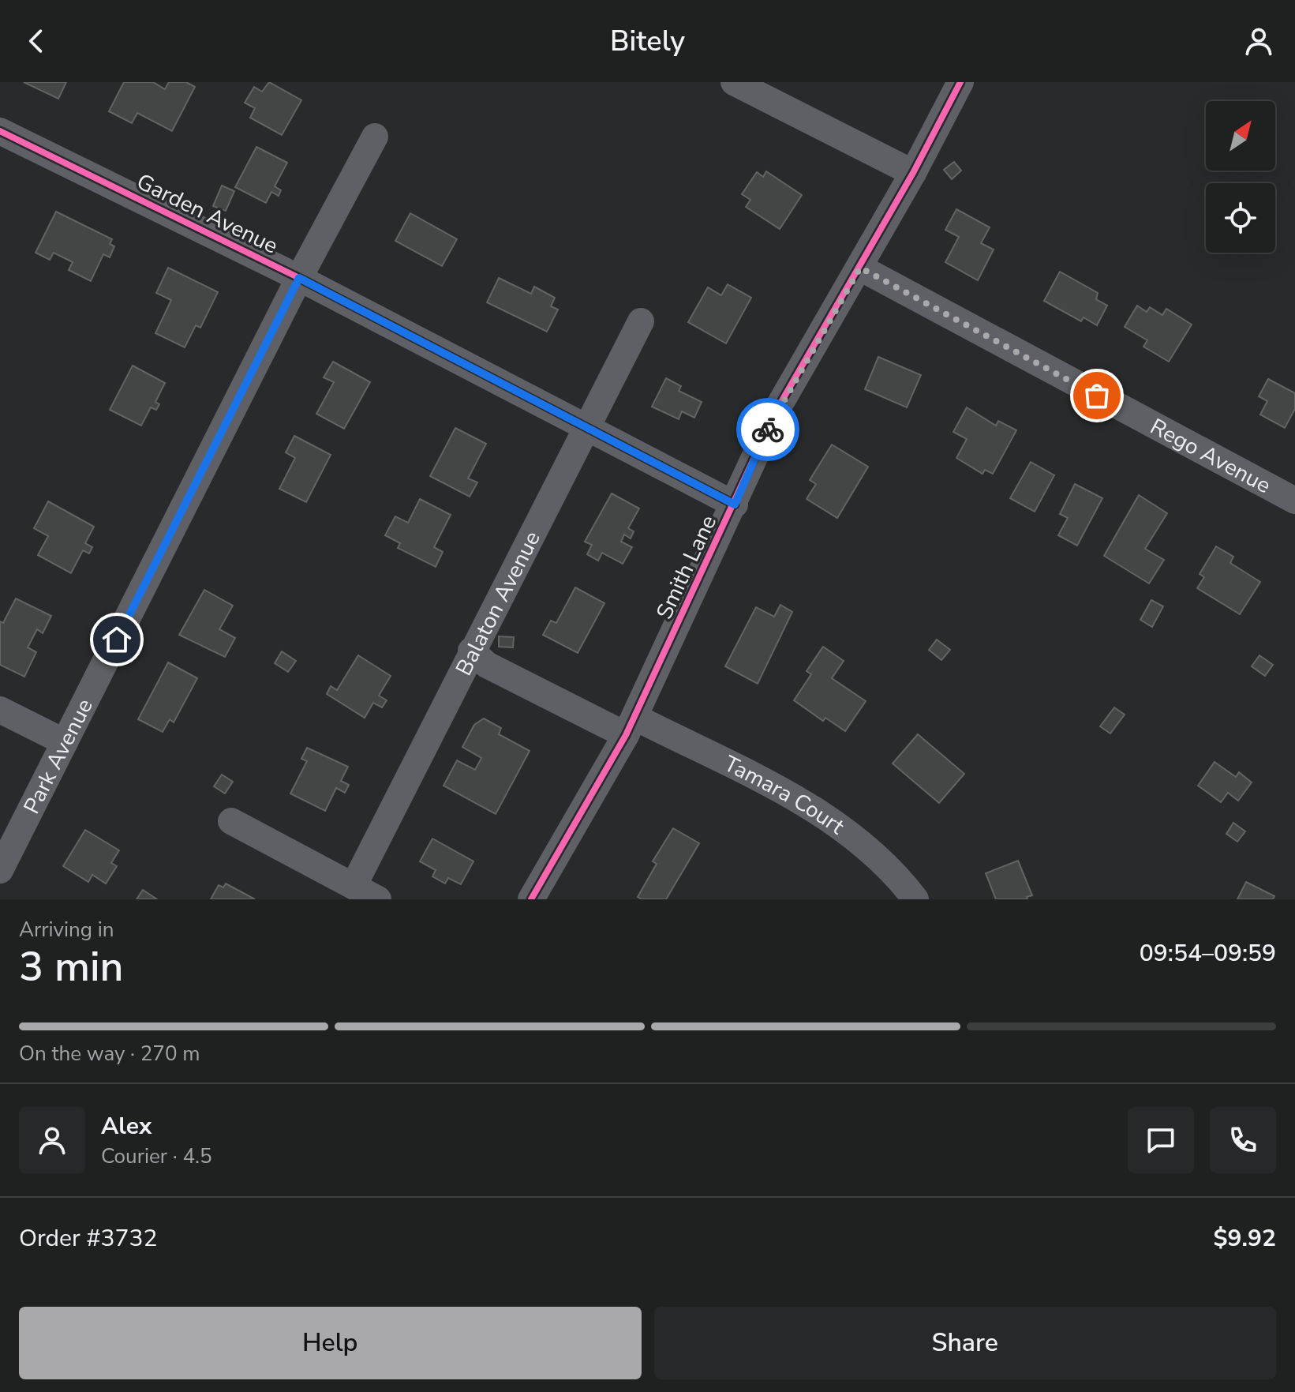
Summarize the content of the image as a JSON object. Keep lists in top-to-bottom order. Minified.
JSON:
{"streets":{"street":["Garden Avenue","Rego Avenue","Smith Lane","Balaton Avenue","Park Avenue","Tamara Court"]},"crossings":[["Garden Avenue","Smith Lane"],["Garden Avenue","Balaton Avenue"],["Garden Avenue","Park Avenue"],["Rego Avenue","Smith Lane"],["Smith Lane","Tamara Court"],["Balaton Avenue","Tamara Court"]],"north":"top right","page":{"header":"Bitely","heading":["3 min","Arriving in","09:54–09:59"],"panel":["Alex","Courier · 4.5","Order #3732","$9.92"],"bar":"On the way · 270 m","buttons":["Help","Share"]}}
